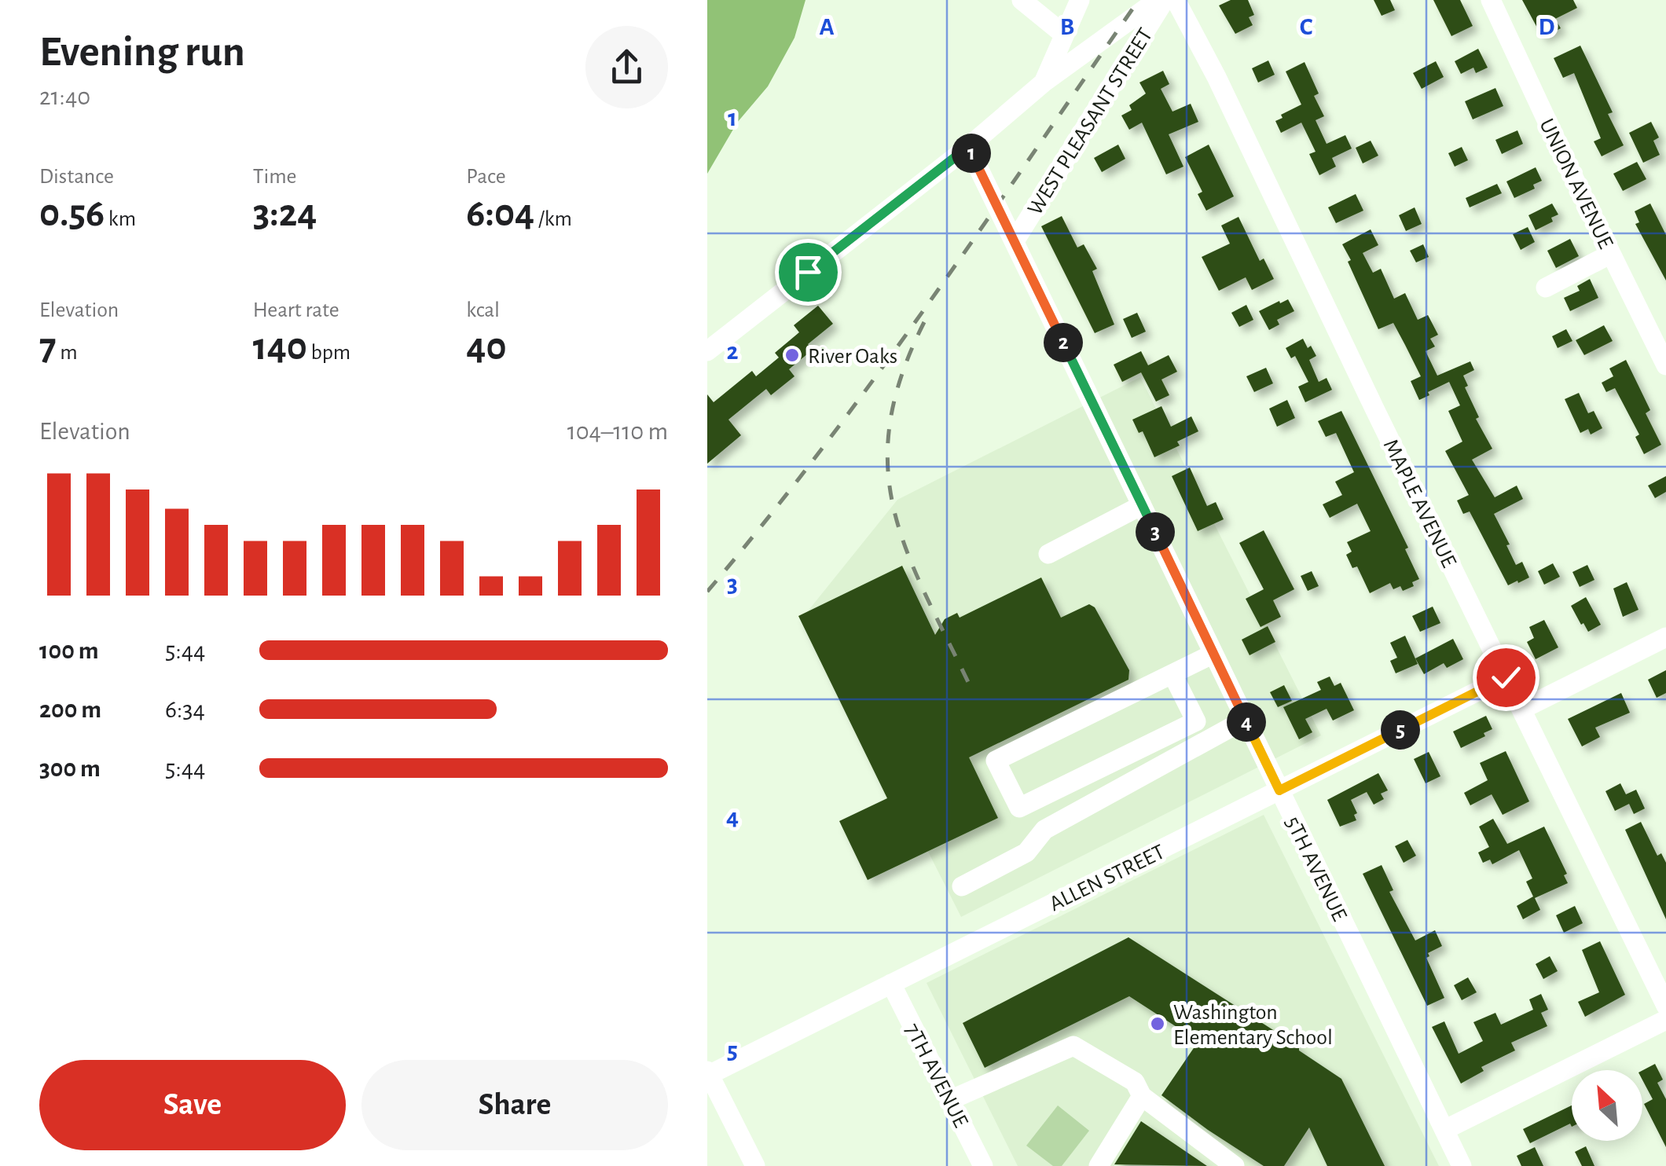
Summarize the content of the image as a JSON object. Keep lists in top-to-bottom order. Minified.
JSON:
{"streets":{"street":["WEST PLEASANT STREET","UNION AVENUE","MAPLE AVENUE","5TH AVENUE","ALLEN STREET","7TH AVENUE"]},"crossings":[["WEST PLEASANT STREET","5TH AVENUE"],["MAPLE AVENUE","ALLEN STREET"],["5TH AVENUE","ALLEN STREET"],["ALLEN STREET","7TH AVENUE"]],"places":["River Oaks","Washington Elementary School"],"north":"top left","page":{"heading":["Evening run","21:40"],"stats":[["Distance","0.56 km"],["Time","3:24"],["Pace","6:04 /km"],["Elevation","7 m"],["Heart rate","140 bpm"],["kcal","40"]],"pins":["1","2","3","4","5"],"chart":["Elevation","104–110 m"],"list":[{"name":"100 m","note":"5:44"},{"name":"200 m","note":"6:34"},{"name":"300 m","note":"5:44"}],"buttons":["Save","Share"]},"grid":{"columns":["A","B","C","D"],"rows":["1","2","3","4","5"]}}
